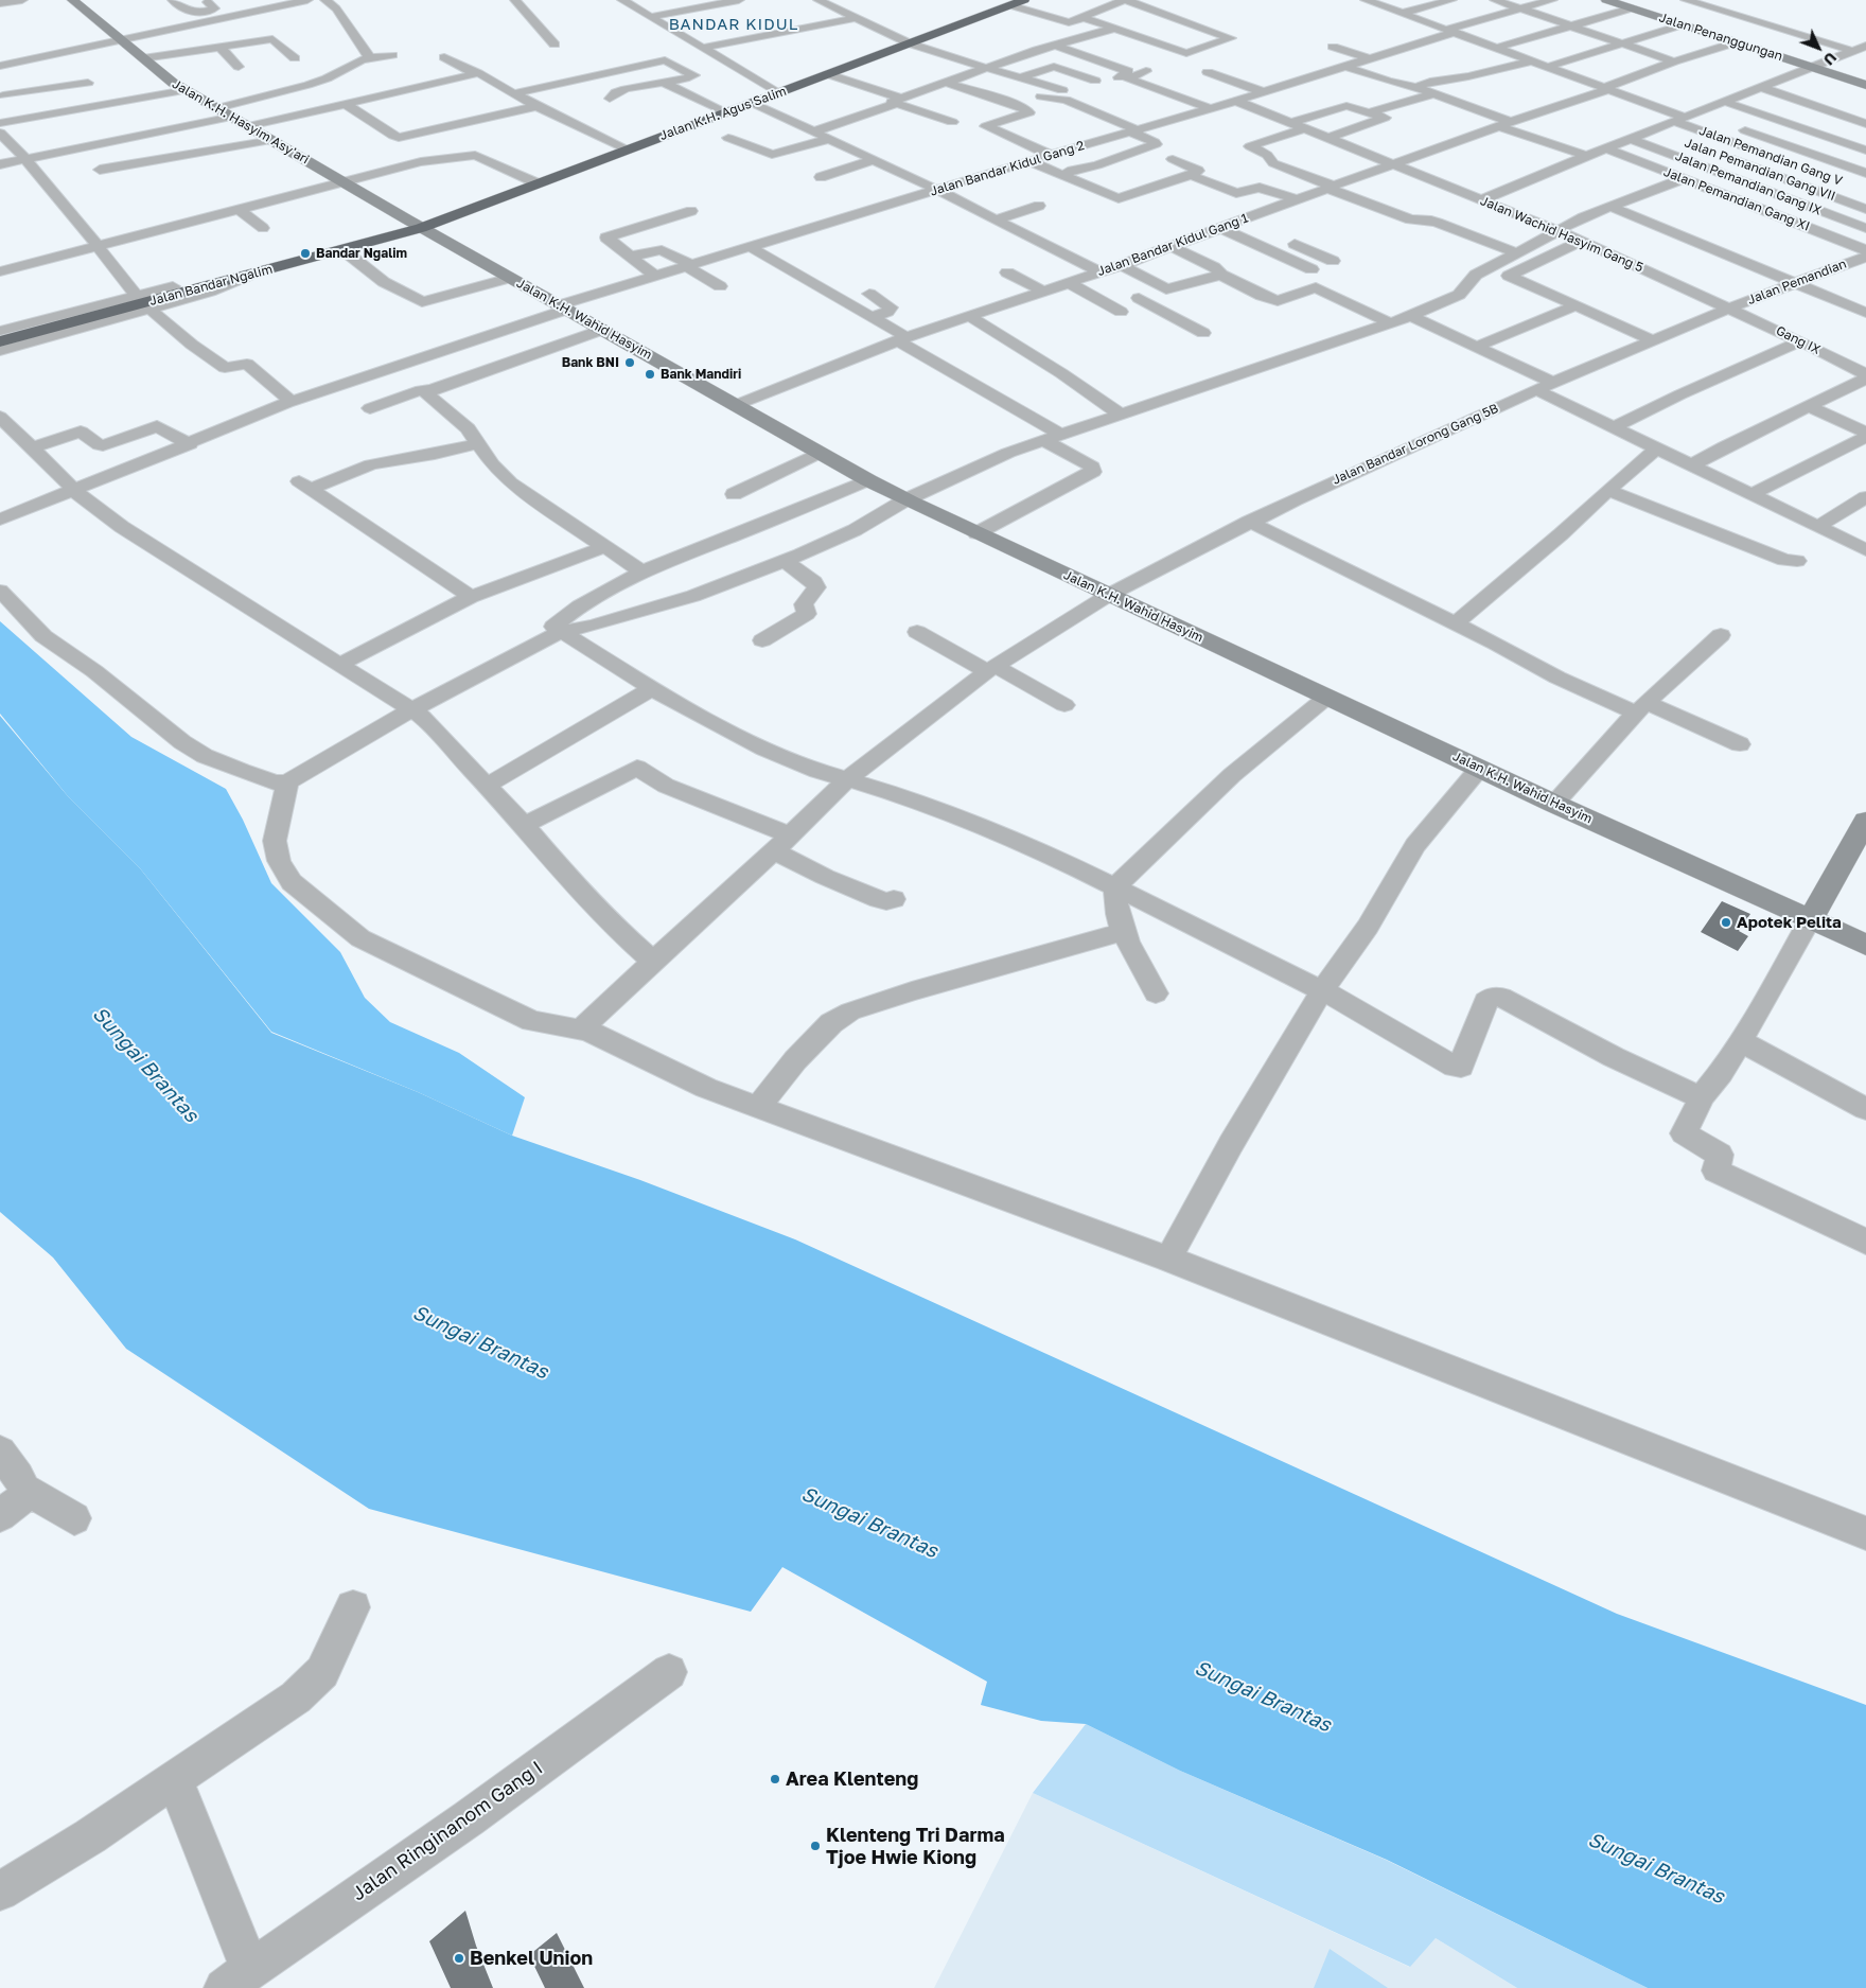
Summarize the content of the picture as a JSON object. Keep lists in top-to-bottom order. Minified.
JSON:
{"streets":{"highway":["Jalan K.H. Agus Salim","Jalan Bandar Ngalim"],"main road":["Jalan Penanggungan","Jalan K.H. Hasyim Asy'ari","Jalan K.H. Wahid Hasyim"],"street":["Jalan Pemandian Gang V","Jalan Bandar Kidul Gang 2","Jalan Pemandian Gang VII","Jalan Pemandian Gang IX","Jalan Pemandian Gang XI","Jalan Wachid Hasyim Gang 5","Jalan Bandar Kidul Gang 1","Jalan Pemandian","Gang IX","Jalan Bandar Lorong Gang 5B","Jalan Ringinanom Gang I"]},"crossings":[["Jalan Penanggungan","Jalan Bandar Kidul Gang 1"],["Jalan K.H. Agus Salim","Jalan K.H. Hasyim Asy'ari"],["Jalan K.H. Agus Salim","Jalan Bandar Ngalim"],["Jalan K.H. Agus Salim","Jalan K.H. Wahid Hasyim"],["Jalan K.H. Hasyim Asy'ari","Jalan Bandar Ngalim"],["Jalan K.H. Hasyim Asy'ari","Jalan K.H. Wahid Hasyim"],["Jalan Pemandian Gang V","Jalan Bandar Kidul Gang 2"],["Jalan Pemandian Gang V","Jalan Bandar Kidul Gang 1"],["Jalan Bandar Kidul Gang 2","Jalan Wachid Hasyim Gang 5"],["Jalan Bandar Kidul Gang 2","Jalan K.H. Wahid Hasyim"],["Jalan Pemandian Gang XI","Jalan Pemandian"],["Jalan Wachid Hasyim Gang 5","Jalan Bandar Kidul Gang 1"],["Jalan Wachid Hasyim Gang 5","Jalan Pemandian"],["Jalan Wachid Hasyim Gang 5","Gang IX"],["Jalan Wachid Hasyim Gang 5","Jalan Bandar Lorong Gang 5B"],["Jalan Bandar Kidul Gang 1","Jalan K.H. Wahid Hasyim"],["Jalan Pemandian","Gang IX"],["Jalan Pemandian","Jalan Bandar Lorong Gang 5B"],["Jalan Bandar Ngalim","Jalan K.H. Wahid Hasyim"],["Jalan K.H. Wahid Hasyim","Jalan Bandar Lorong Gang 5B"],["Gang IX","Jalan Bandar Lorong Gang 5B"]],"districts":["BANDAR KIDUL"],"water":["Sungai Brantas"],"places":["Bandar Ngalim","Bank BNI","Bank Mandiri","Apotek Pelita","Area Klenteng","Klenteng Tri Darma Tjoe Hwie Kiong","Benkel Union"],"north":"bottom right"}
